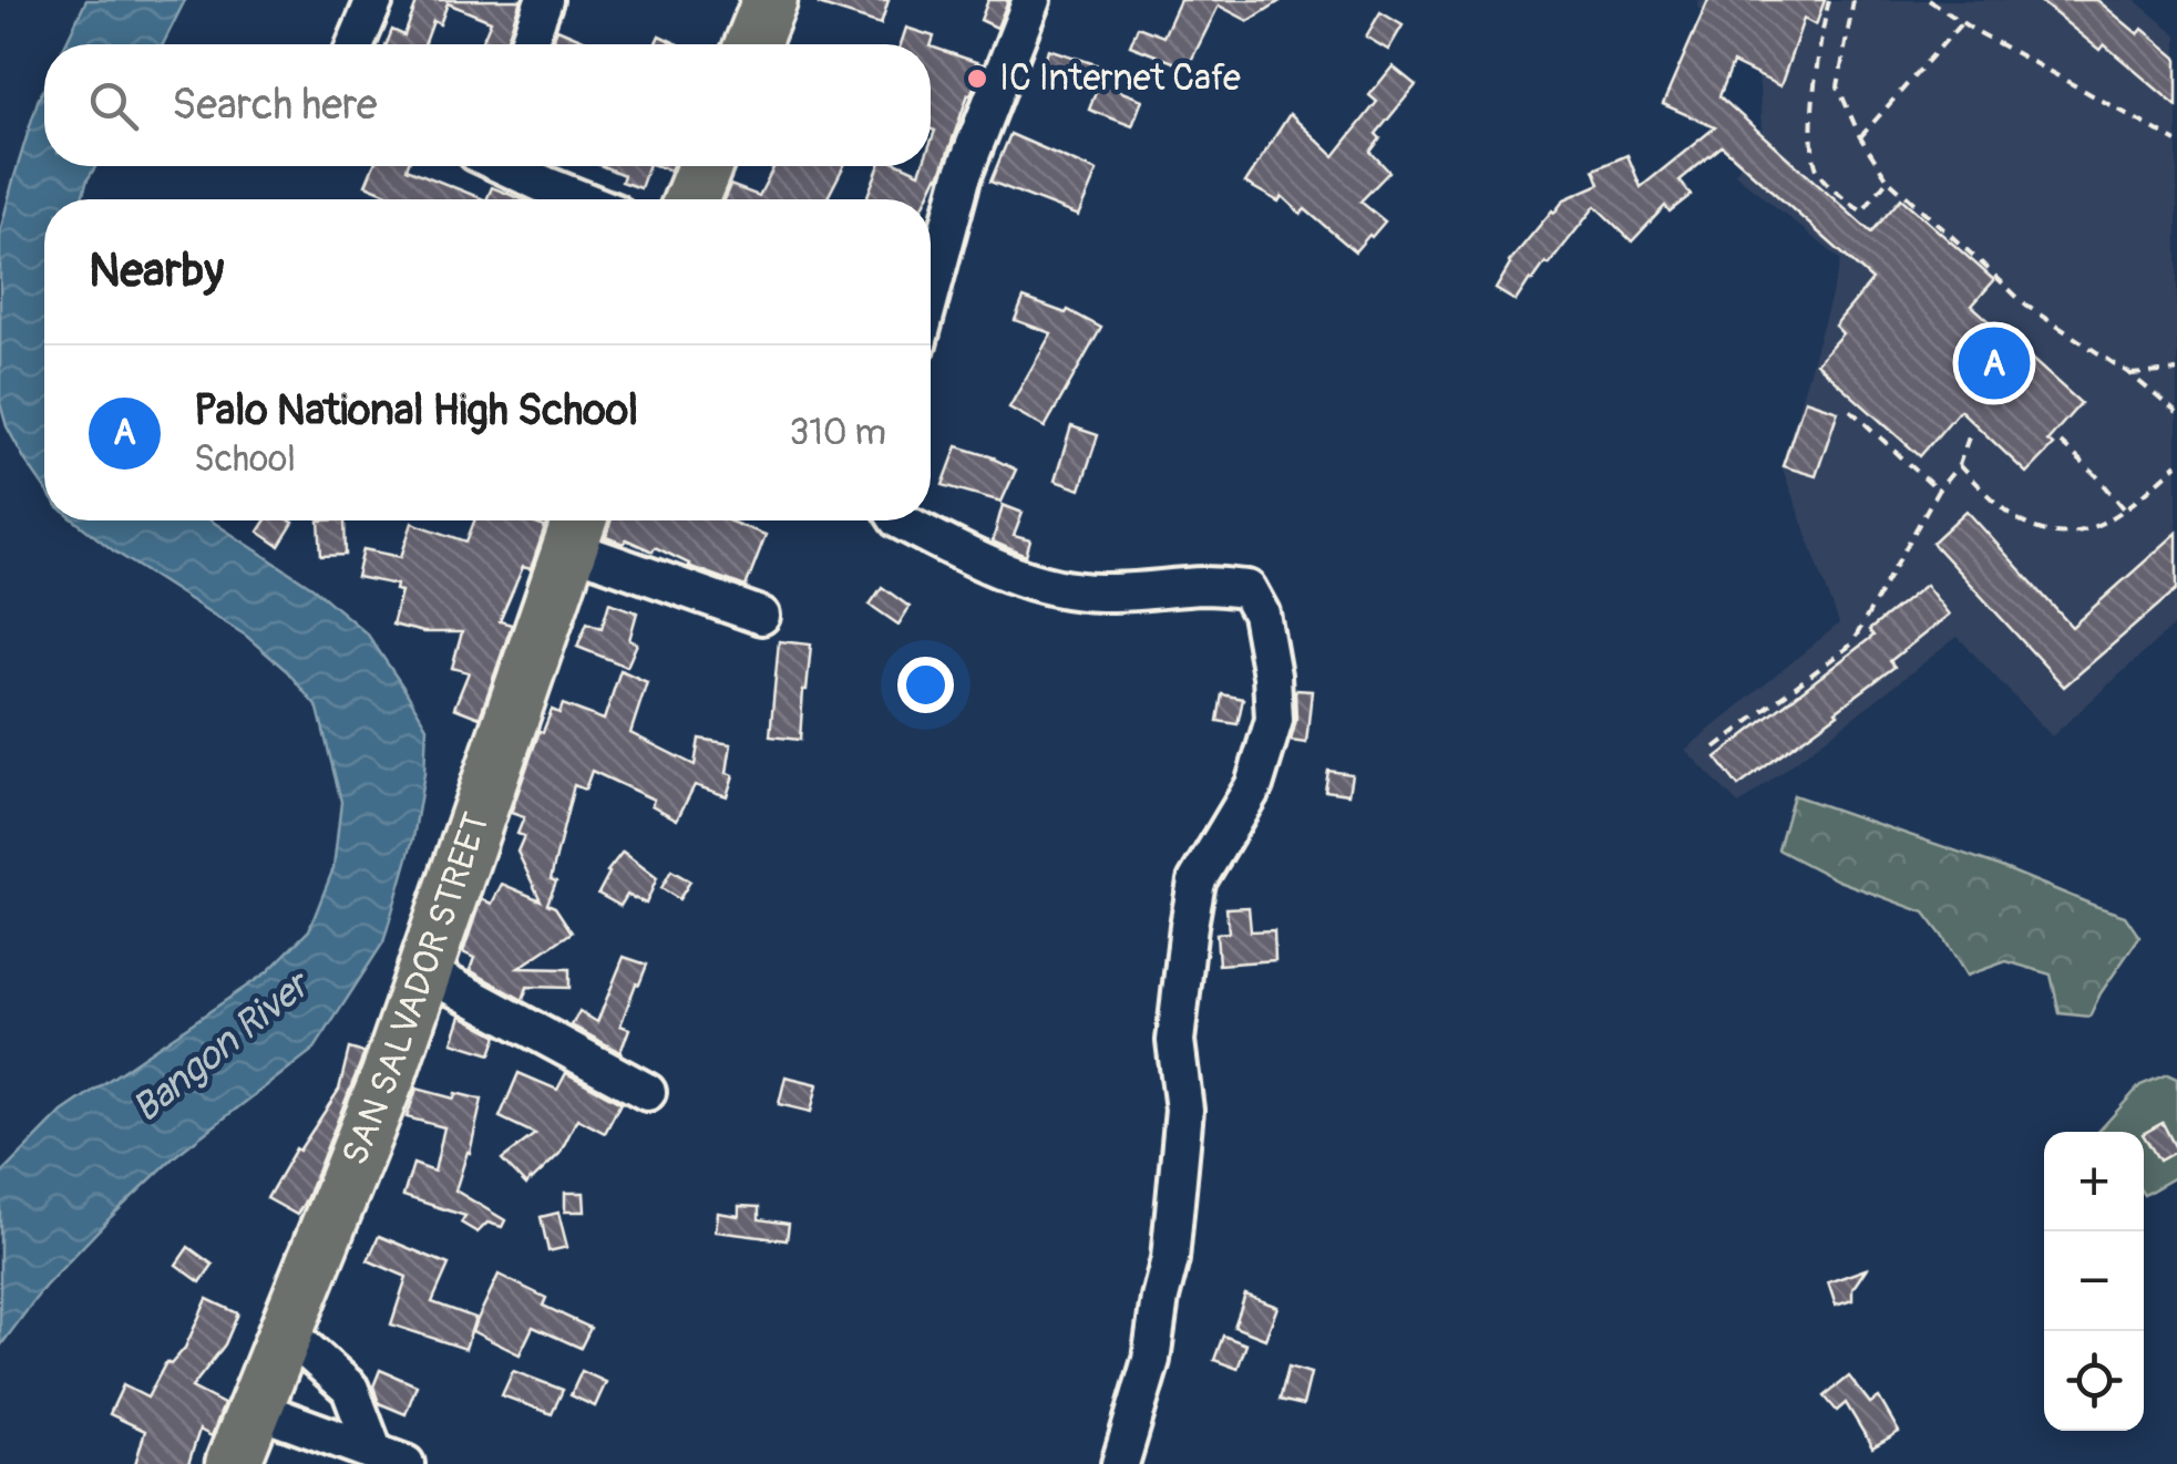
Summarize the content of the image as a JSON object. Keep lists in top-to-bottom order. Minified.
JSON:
{"streets":{"highway":["SAN SALVADOR STREET"]},"water":["Bangon River"],"places":["IC Internet Cafe"],"page":{"search":"Search here","heading":"Nearby","pins":"A","list":[{"mark":"A","name":"Palo National High School","note":"School","value":"310 m"}],"map_buttons":["+","−"]}}
